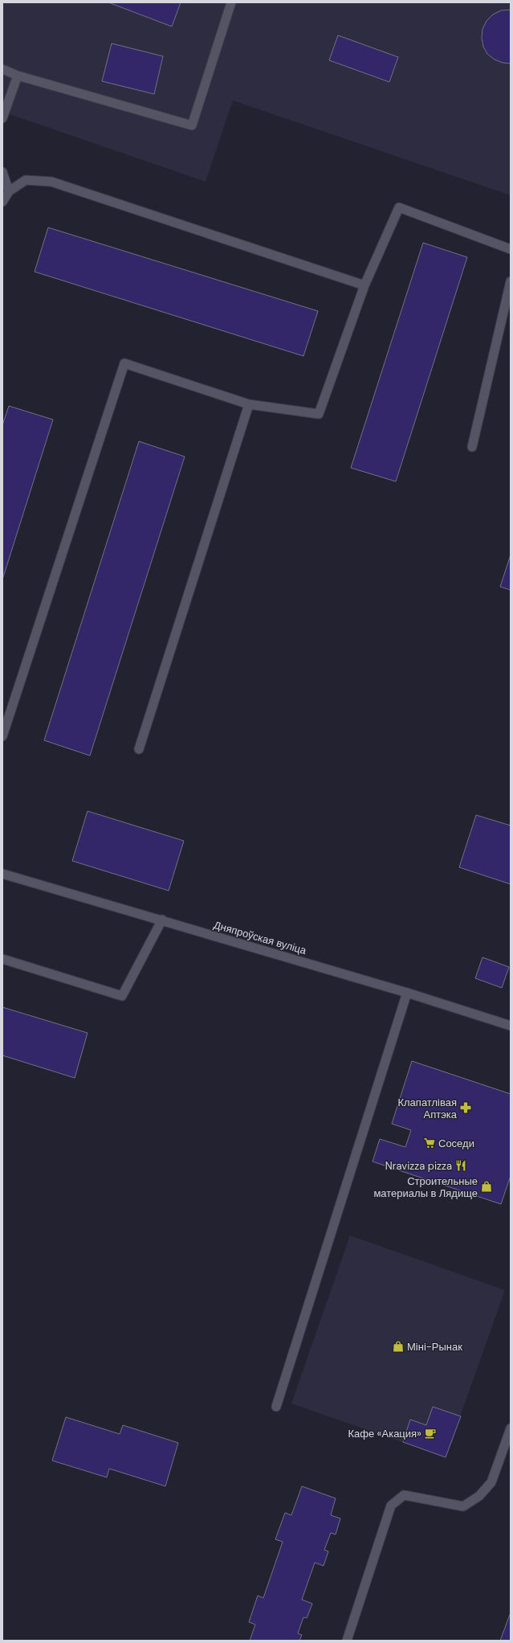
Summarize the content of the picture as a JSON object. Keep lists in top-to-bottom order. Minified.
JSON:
{"streets":{"street":["Дняпроўская вуліца"]},"places":{"pharmacy":["Клапатлівая Аптэка"],"supermarket":["Соседи"],"restaurant":["Nravizza pizza"],"shop":["Строительные материалы в Лядище","Міні-Рынак"],"cafe":["Кафе «Акация»"]}}
